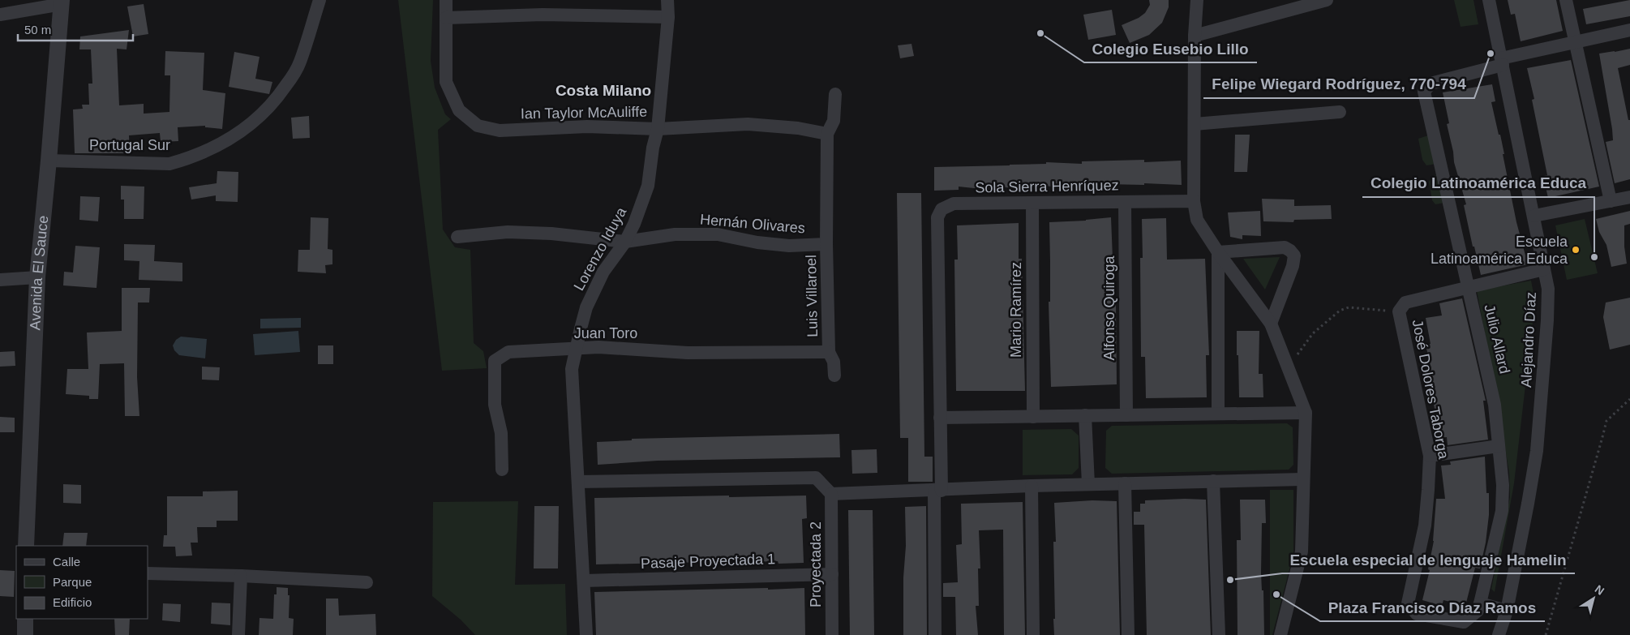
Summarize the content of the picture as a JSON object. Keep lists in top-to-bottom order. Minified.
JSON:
{"streets":{"street":["Ian Taylor McAuliffe","Portugal Sur","Sola Sierra Henríquez","Hernán Olivares","Lorenzo Iduya","Avenida El Sauce","Luis Villaroel","Alfonso Quiroga","Mario Ramírez","Juan Toro","Julio Allard","Alejandro Díaz","José Dolores Taborga","Pasaje Proyectada 1","Proyectada 2"]},"crossings":[["Ian Taylor McAuliffe","Lorenzo Iduya"],["Ian Taylor McAuliffe","Luis Villaroel"],["Portugal Sur","Avenida El Sauce"],["Sola Sierra Henríquez","Alfonso Quiroga"],["Sola Sierra Henríquez","Mario Ramírez"],["Hernán Olivares","Lorenzo Iduya"],["Hernán Olivares","Luis Villaroel"],["Lorenzo Iduya","Juan Toro"],["Lorenzo Iduya","Pasaje Proyectada 1"],["Luis Villaroel","Juan Toro"],["Julio Allard","Alejandro Díaz"],["Julio Allard","José Dolores Taborga"],["Pasaje Proyectada 1","Proyectada 2"]],"districts":["Costa Milano"],"places":["Colegio Eusebio Lillo","Felipe Wiegard Rodríguez, 770-794","Escuela Latinoamérica Educa","Colegio Latinoamérica Educa","Escuela especial de lenguaje Hamelin","Plaza Francisco Díaz Ramos"],"legend":["Calle","Parque","Edificio"],"scale_bar":"50 m","north":"top right"}
